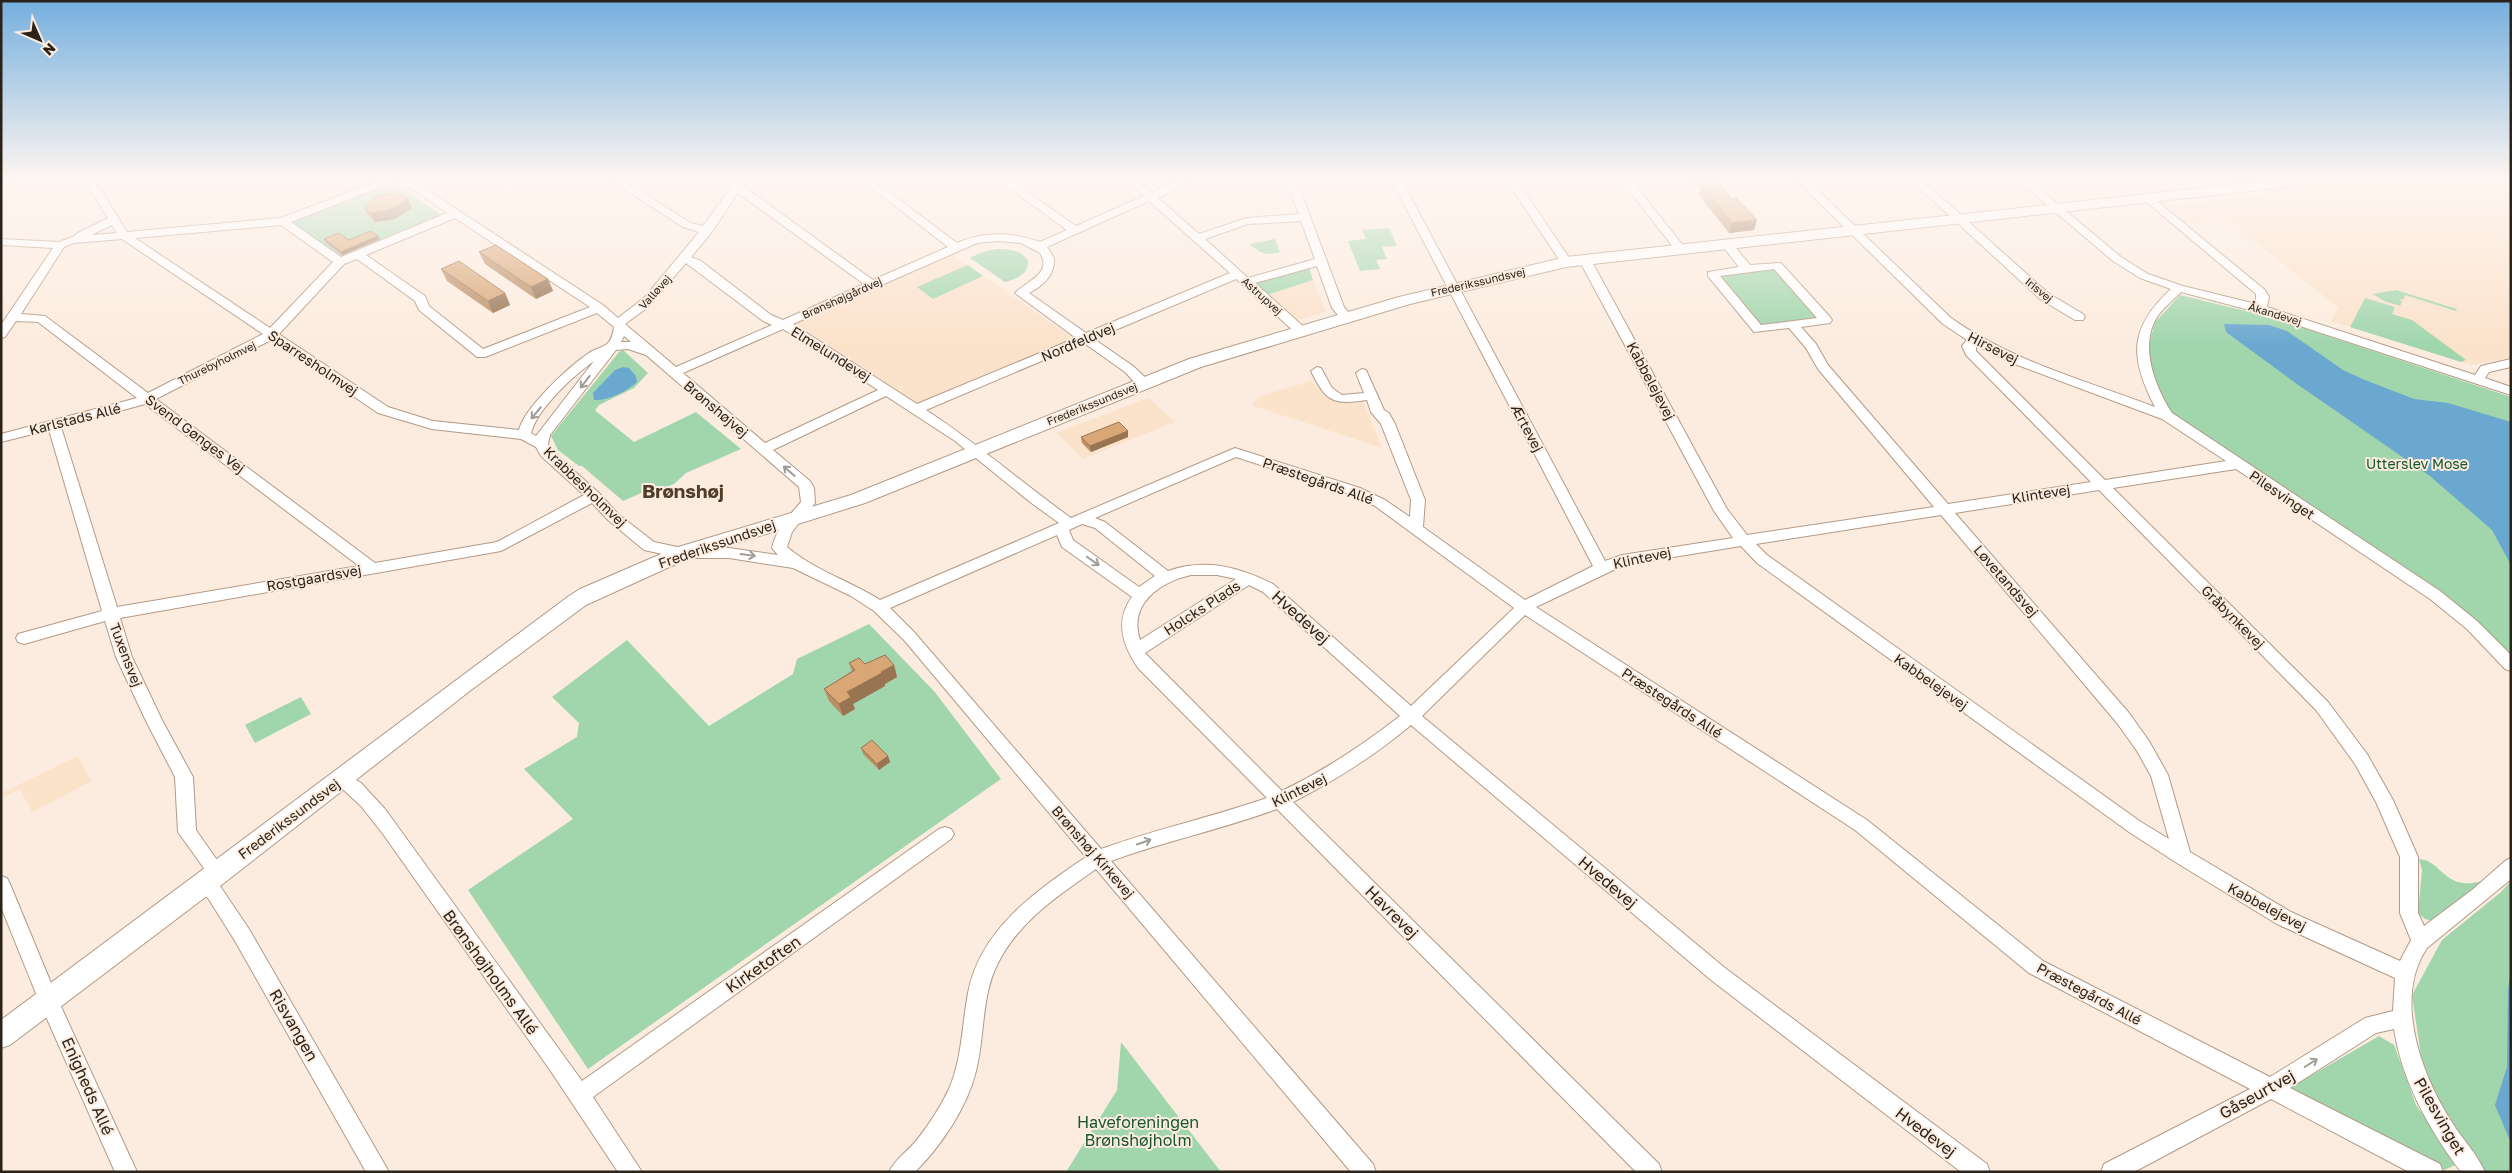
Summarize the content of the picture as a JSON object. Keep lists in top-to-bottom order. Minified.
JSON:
{"streets":{"main road":["Frederikssundsvej"],"street":["Irisvej","Valløvej","Astrupvej","Brønshøjgårdvej","Åkandevej","Nordfeldvej","Hirsevej","Elmelundevej","Thurebyholmvej","Sparresholmvej","Kabbelejevej","Brønshøjvej","Karlstads Allé","Ærtevej","Svend Gønges Vej","Præstegårds Allé","Krabbesholmvej","Klintevej","Pilesvinget","Rostgaardsvej","Løvetandsvej","Holcks Plads","Hvedevej","Gråbynkevej","Tuxensvej","Brønshøj Kirkevej","Havrevej","Kirketoften","Brønshøjholms Allé","Risvangen","Enigheds Allé","Gåseurtvej"]},"crossings":[["Frederikssundsvej","Astrupvej"],["Frederikssundsvej","Elmelundevej"],["Frederikssundsvej","Kabbelejevej"],["Frederikssundsvej","Brønshøjvej"],["Frederikssundsvej","Ærtevej"],["Frederikssundsvej","Krabbesholmvej"],["Frederikssundsvej","Tuxensvej"],["Frederikssundsvej","Brønshøj Kirkevej"],["Frederikssundsvej","Brønshøjholms Allé"],["Frederikssundsvej","Risvangen"],["Frederikssundsvej","Enigheds Allé"],["Valløvej","Elmelundevej"],["Valløvej","Brønshøjvej"],["Valløvej","Krabbesholmvej"],["Astrupvej","Nordfeldvej"],["Brønshøjgårdvej","Elmelundevej"],["Brønshøjgårdvej","Brønshøjvej"],["Åkandevej","Pilesvinget"],["Nordfeldvej","Elmelundevej"],["Hirsevej","Pilesvinget"],["Hirsevej","Gråbynkevej"],["Thurebyholmvej","Sparresholmvej"],["Thurebyholmvej","Karlstads Allé"],["Thurebyholmvej","Svend Gønges Vej"],["Sparresholmvej","Krabbesholmvej"],["Kabbelejevej","Klintevej"],["Kabbelejevej","Pilesvinget"],["Kabbelejevej","Løvetandsvej"],["Brønshøjvej","Krabbesholmvej"],["Brønshøjvej","Brønshøj Kirkevej"],["Karlstads Allé","Svend Gønges Vej"],["Karlstads Allé","Tuxensvej"],["Ærtevej","Klintevej"],["Svend Gønges Vej","Rostgaardsvej"],["Præstegårds Allé","Klintevej"],["Præstegårds Allé","Brønshøj Kirkevej"],["Præstegårds Allé","Gåseurtvej"],["Krabbesholmvej","Rostgaardsvej"],["Krabbesholmvej","Brønshøj Kirkevej"],["Klintevej","Pilesvinget"],["Klintevej","Løvetandsvej"],["Klintevej","Hvedevej"],["Klintevej","Gråbynkevej"],["Klintevej","Brønshøj Kirkevej"],["Klintevej","Havrevej"],["Pilesvinget","Gråbynkevej"],["Pilesvinget","Gåseurtvej"],["Rostgaardsvej","Tuxensvej"],["Holcks Plads","Hvedevej"],["Holcks Plads","Havrevej"],["Tuxensvej","Risvangen"],["Kirketoften","Brønshøjholms Allé"]],"one_way":["Gåseurtvej"],"districts":["Brønshøj"],"parks":["Utterslev Mose","Haveforeningen Brønshøjholm"],"north":"bottom right"}
